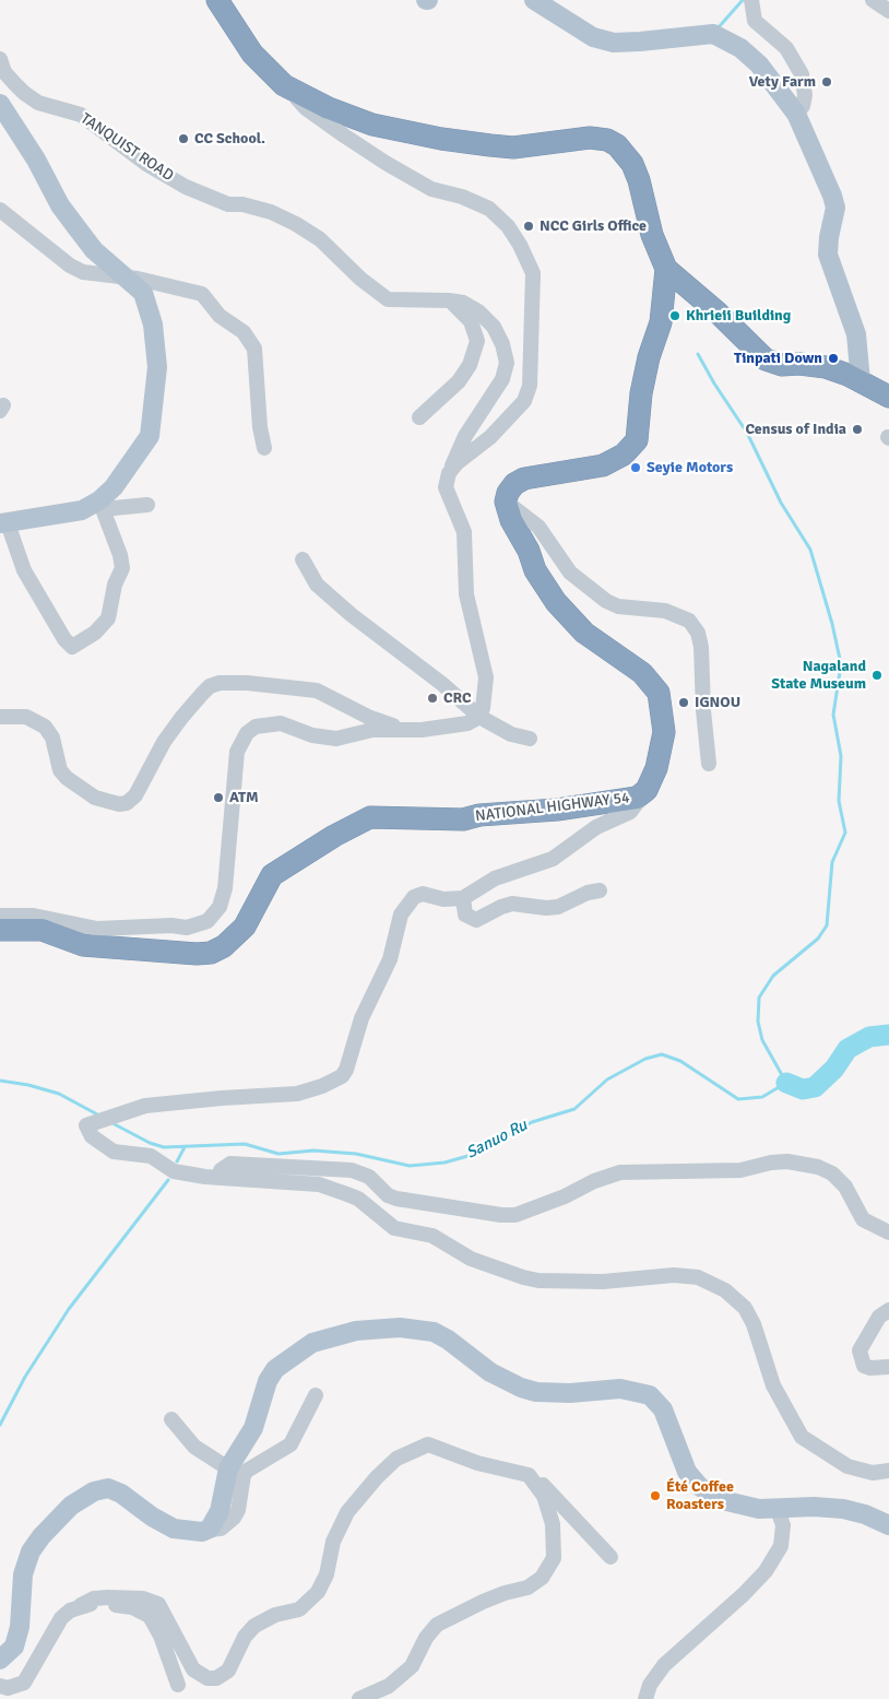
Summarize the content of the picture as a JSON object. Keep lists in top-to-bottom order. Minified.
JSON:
{"streets":{"highway":["NATIONAL HIGHWAY 54"],"street":["TANQUIST ROAD"]},"water":["Sanuo Ru"],"places":["Vety Farm","CC School.","NCC Girls Office","Khrieii Building","Tinpati Down","Census of India","Seyie Motors","Nagaland State Museum","CRC","IGNOU","ATM","Été Coffee Roasters"]}
